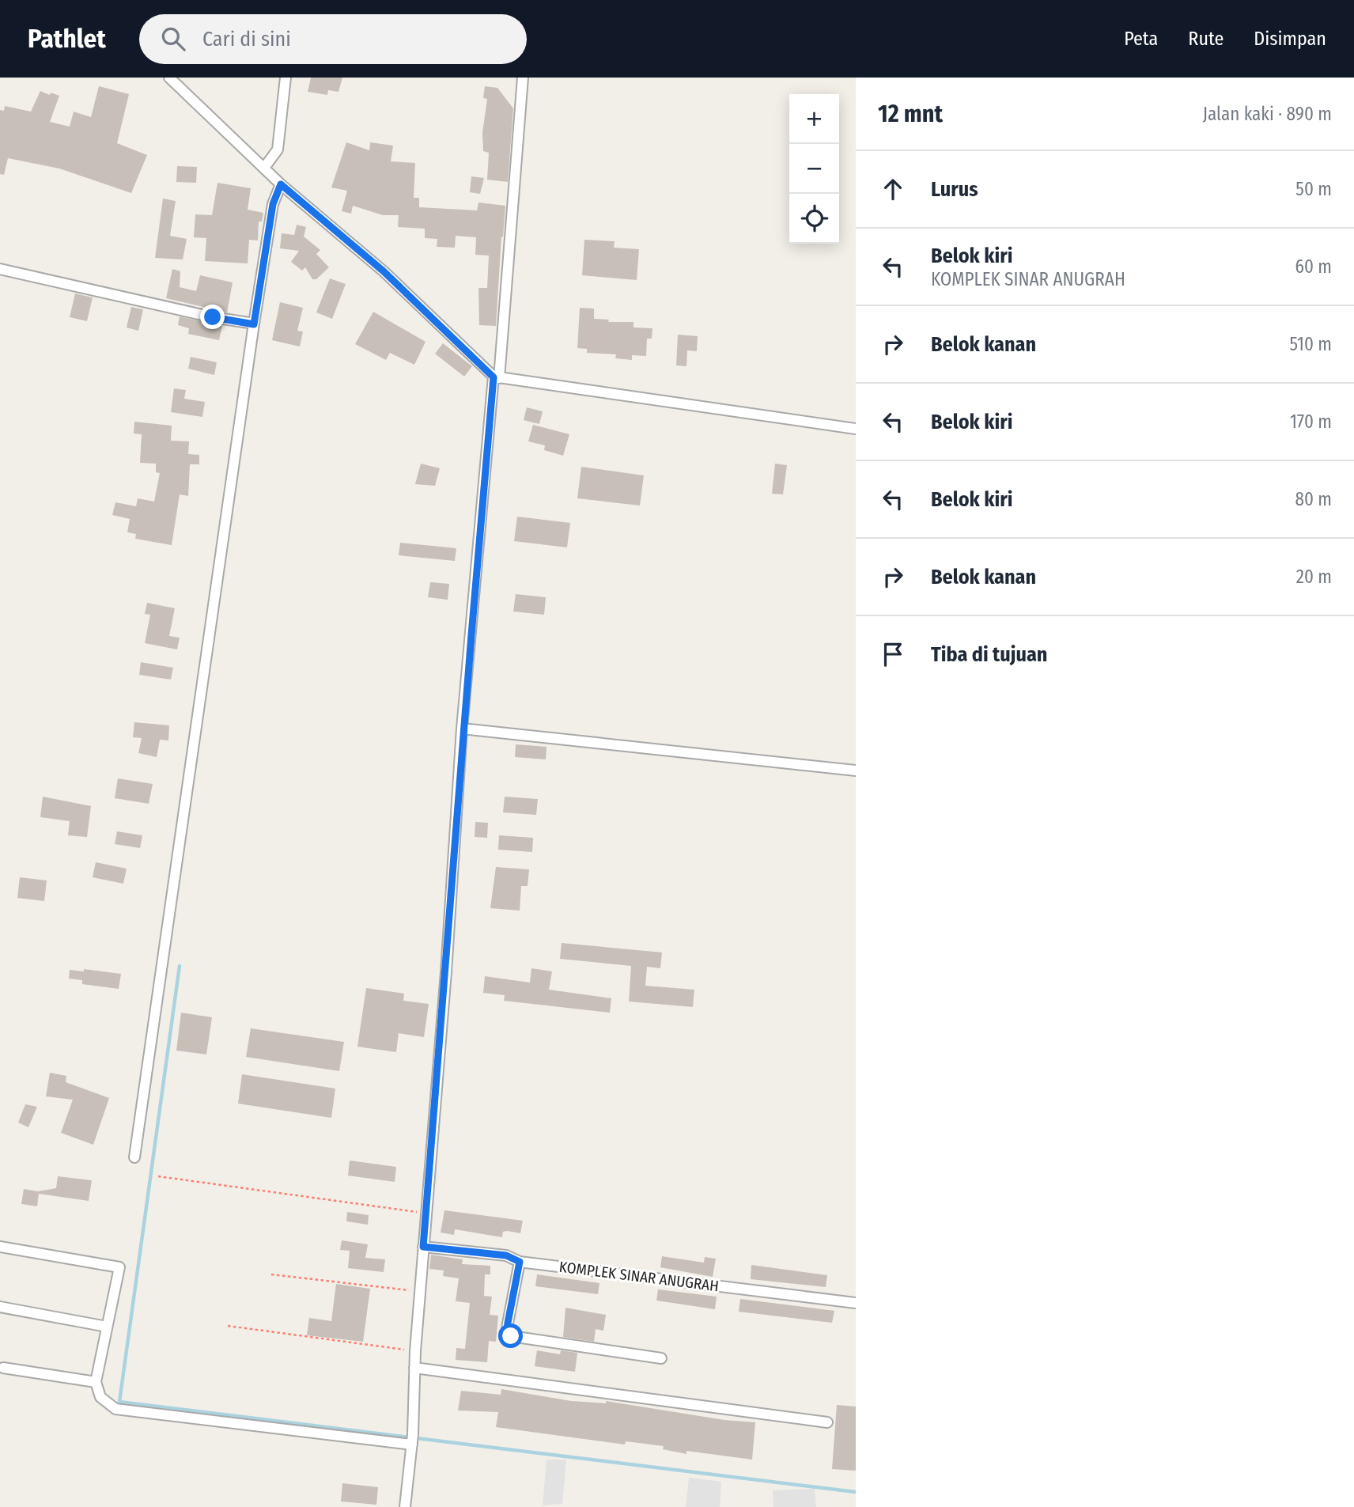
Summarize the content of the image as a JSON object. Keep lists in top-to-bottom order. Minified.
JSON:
{"streets":{"street":["KOMPLEK SINAR ANUGRAH"]},"page":{"header":"Pathlet","search":"Cari di sini","nav":["Peta","Rute","Disimpan"],"heading":["12 mnt","Jalan kaki · 890 m"],"map_buttons":["+","−"],"list":[["Lurus","50 m"],["Belok kiri","KOMPLEK SINAR ANUGRAH","60 m"],["Belok kanan","510 m"],["Belok kiri","170 m"],["Belok kiri","80 m"],["Belok kanan","20 m"],"Tiba di tujuan"]}}
